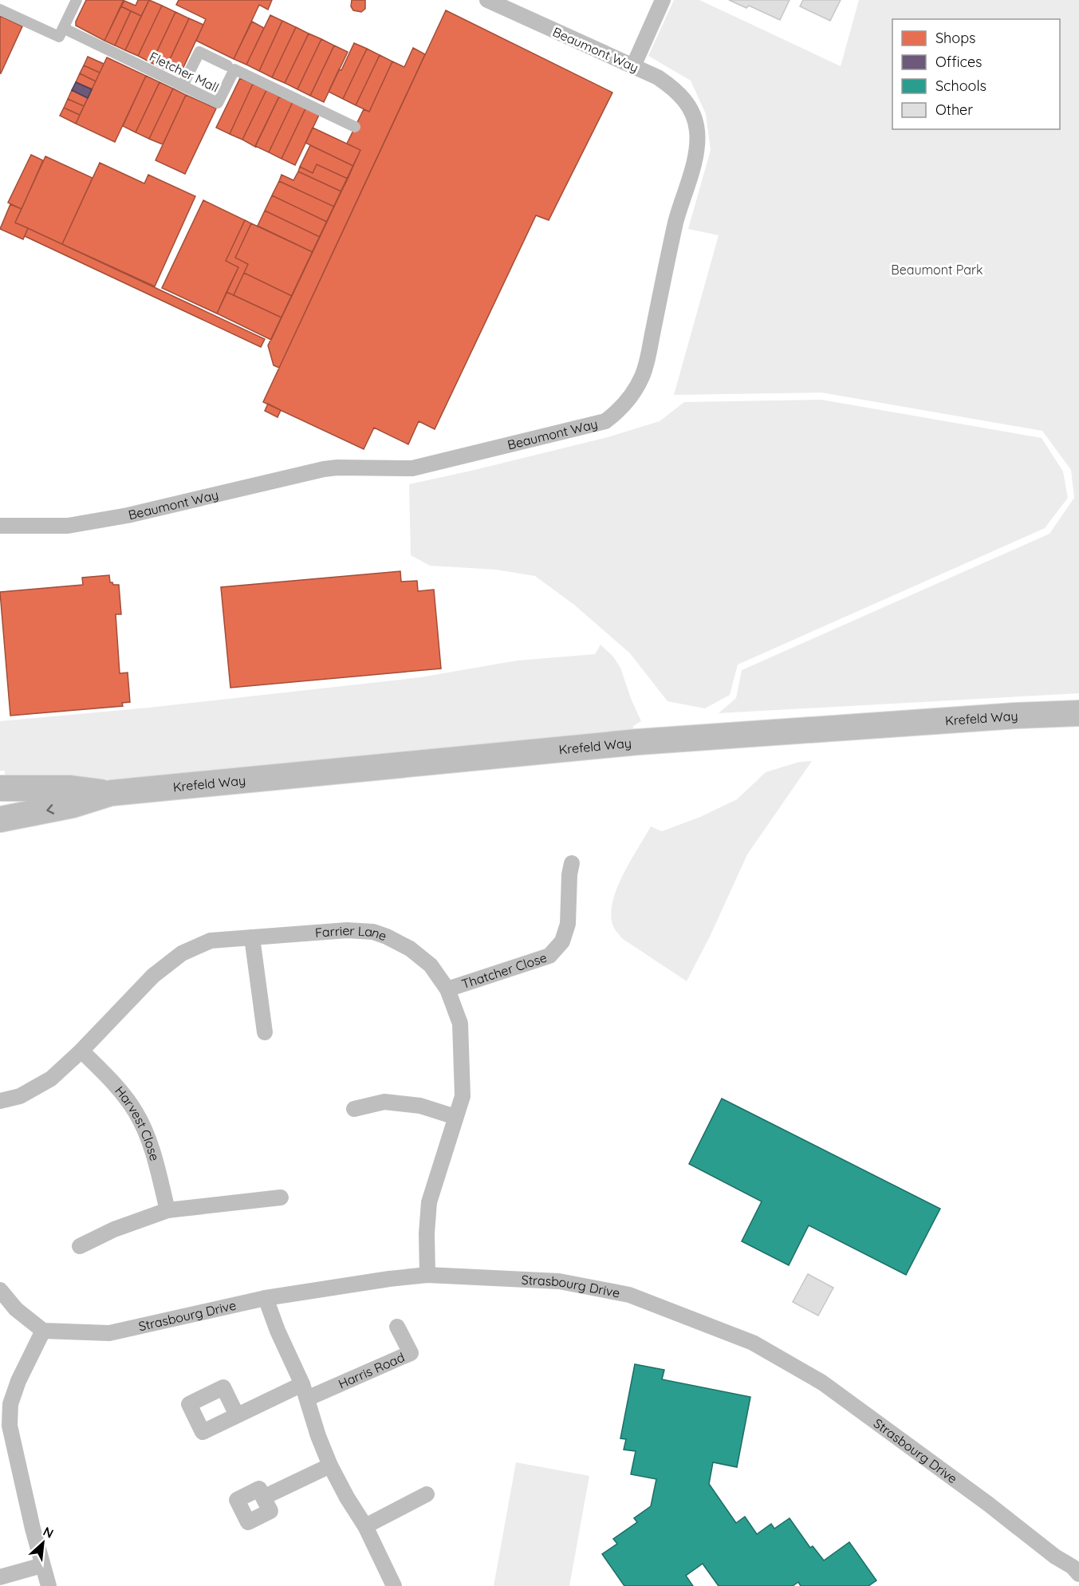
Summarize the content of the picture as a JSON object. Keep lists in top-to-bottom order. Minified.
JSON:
{"streets":{"highway":["Krefeld Way"],"street":["Beaumont Way","Fletcher Mall","Farrier Lane","Thatcher Close","Harvest Close","Strasbourg Drive","Harris Road"]},"crossings":[["Farrier Lane","Thatcher Close"],["Farrier Lane","Harvest Close"],["Farrier Lane","Strasbourg Drive"]],"parks":["Beaumont Park"],"legend":["Shops","Offices","Schools","Other"],"north":"top right"}
